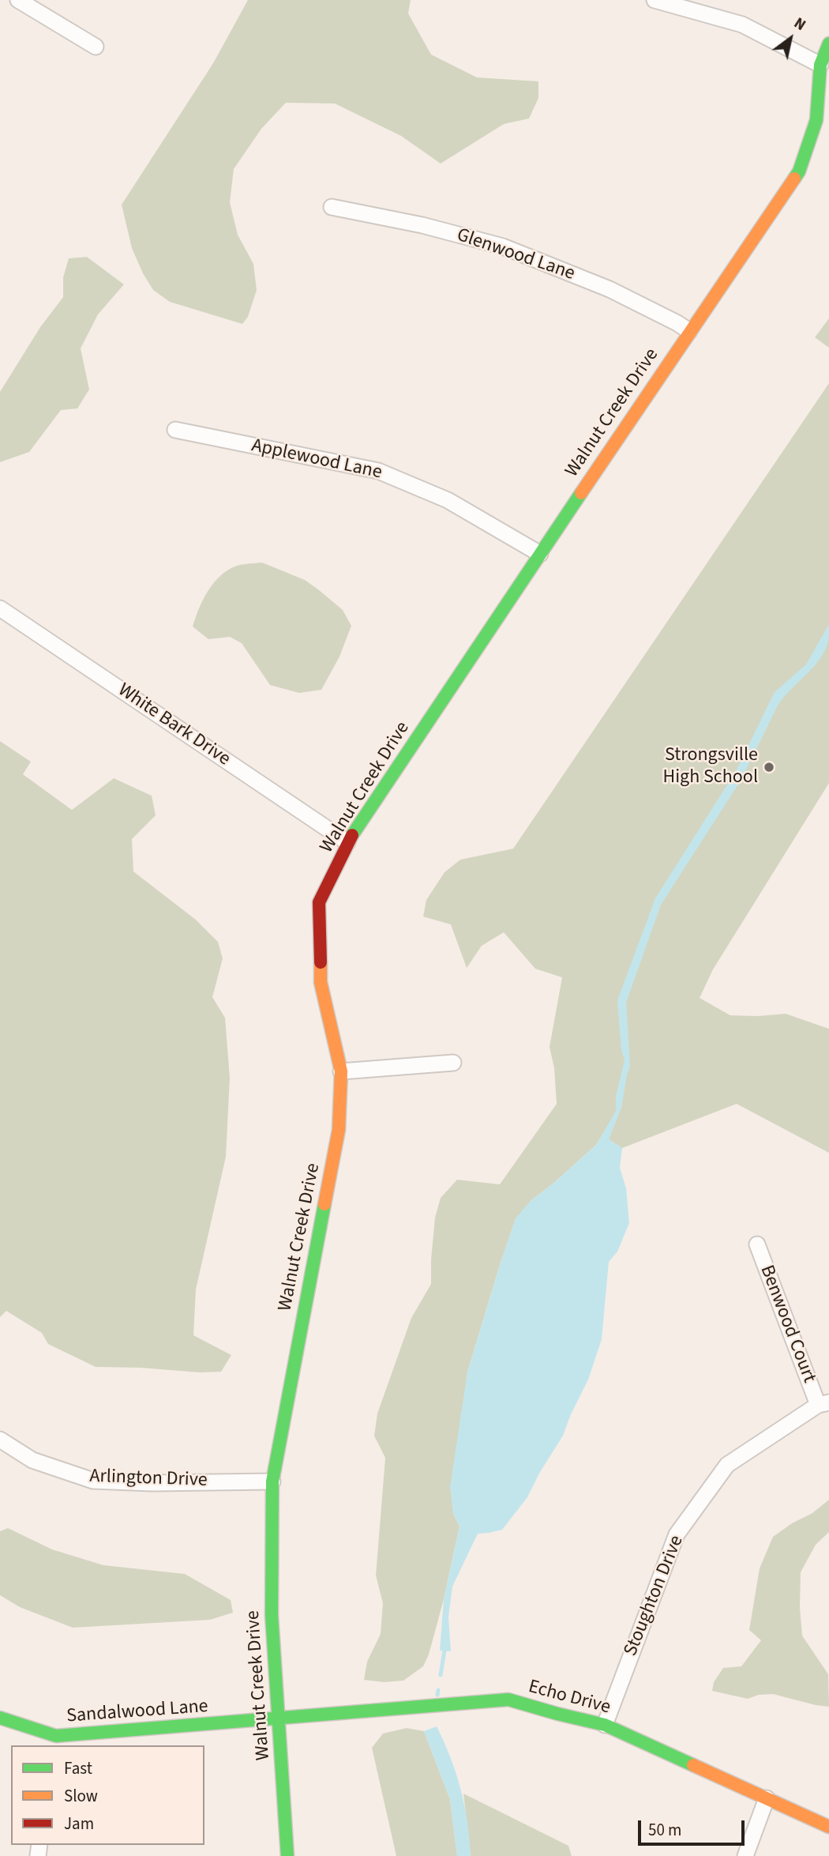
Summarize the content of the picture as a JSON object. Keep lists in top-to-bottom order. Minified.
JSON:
{"streets":{"street":["Glenwood Lane","Walnut Creek Drive","Applewood Lane","White Bark Drive","Benwood Court","Arlington Drive","Stoughton Drive","Echo Drive","Sandalwood Lane"]},"crossings":[["Glenwood Lane","Walnut Creek Drive"],["Walnut Creek Drive","Applewood Lane"],["Walnut Creek Drive","White Bark Drive"],["Walnut Creek Drive","Arlington Drive"],["Walnut Creek Drive","Echo Drive"],["Walnut Creek Drive","Sandalwood Lane"],["Benwood Court","Stoughton Drive"],["Stoughton Drive","Echo Drive"],["Echo Drive","Sandalwood Lane"]],"places":["Strongsville High School"],"legend":["Fast","Slow","Jam"],"scale_bar":"50 m","north":"top right"}
